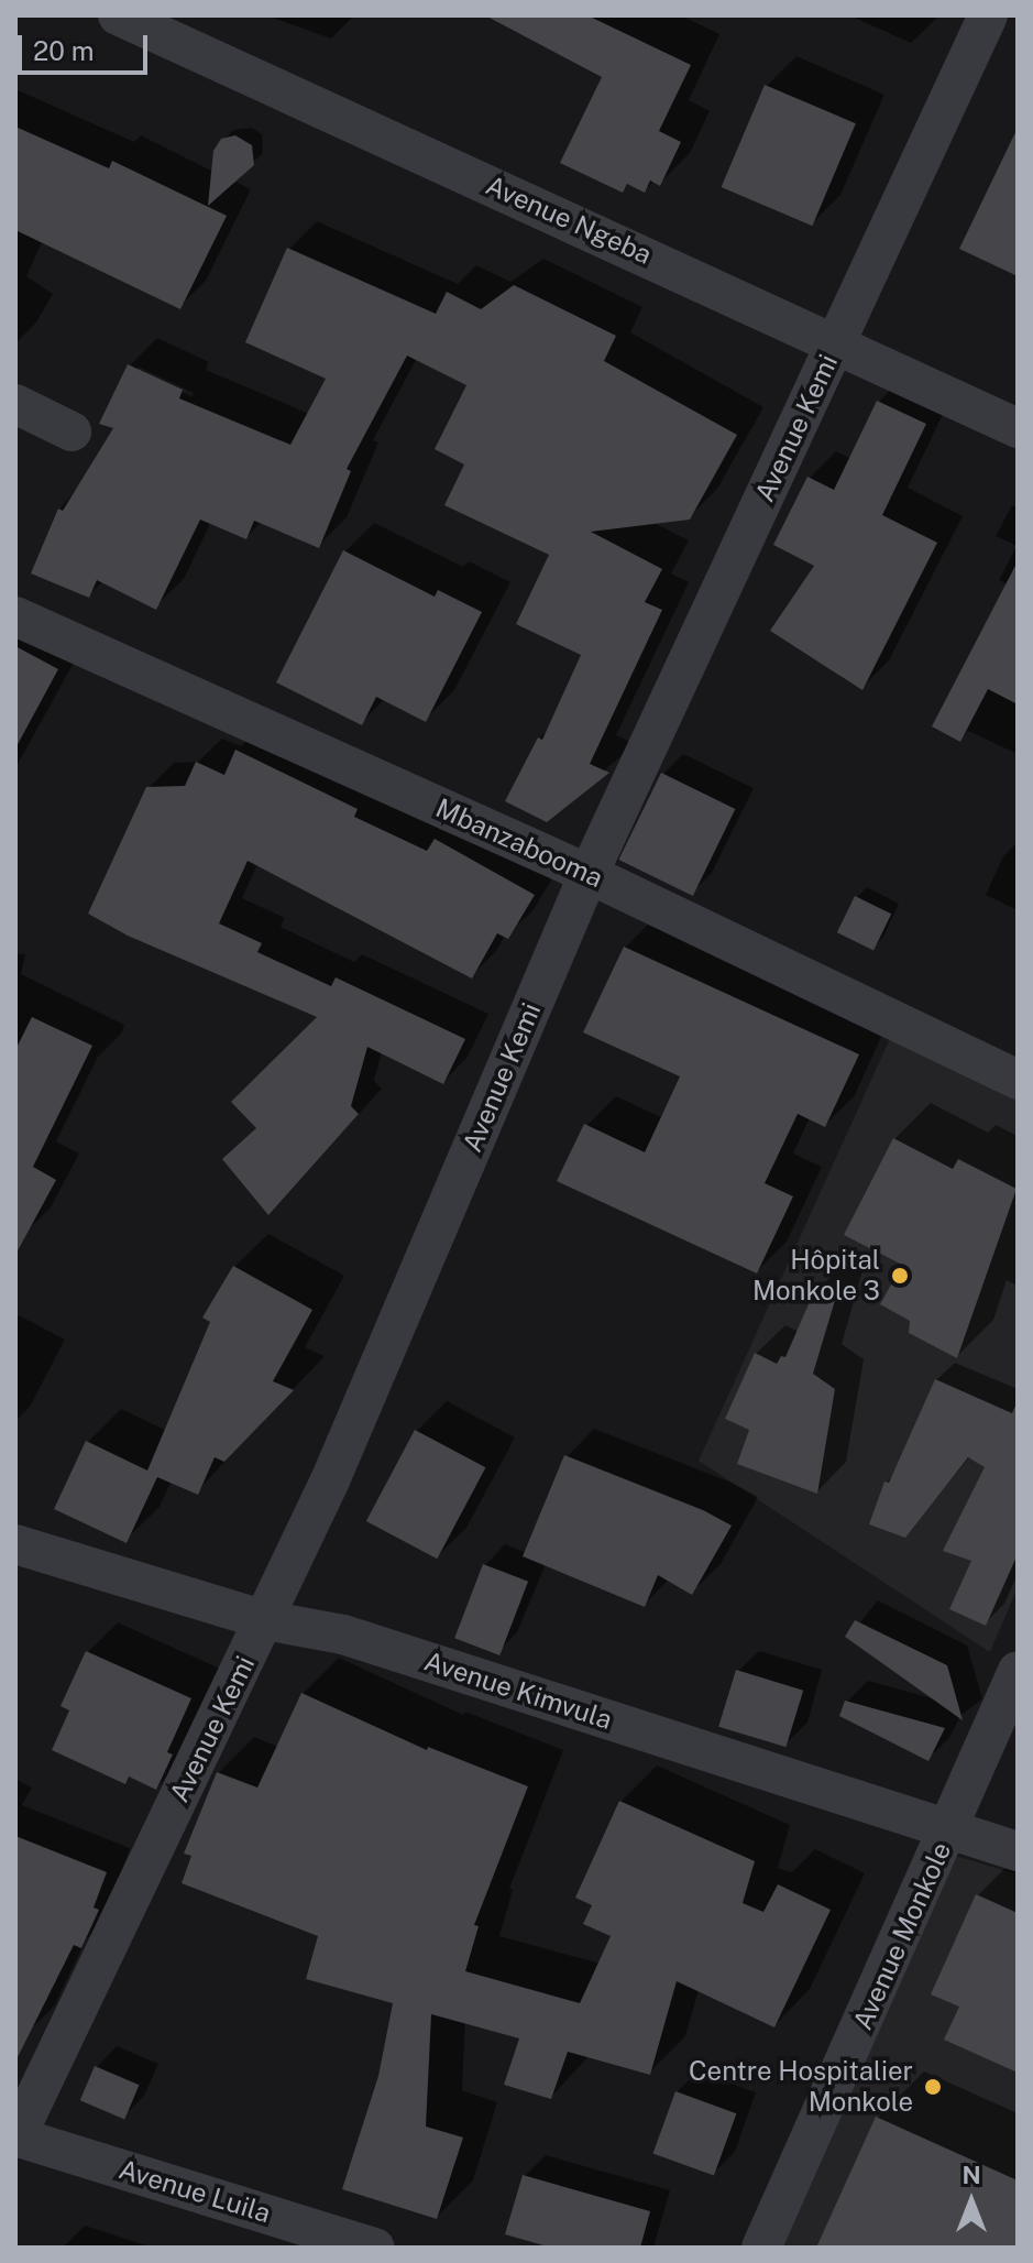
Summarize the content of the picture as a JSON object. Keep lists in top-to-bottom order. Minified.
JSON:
{"streets":{"street":["Avenue Ngeba","Avenue Kemi","Mbanzabooma","Avenue Kimvula","Avenue Monkole","Avenue Luila"]},"crossings":[["Avenue Ngeba","Avenue Kemi"],["Avenue Kemi","Mbanzabooma"],["Avenue Kemi","Avenue Kimvula"],["Avenue Kemi","Avenue Luila"],["Avenue Kimvula","Avenue Monkole"]],"places":["Hôpital Monkole 3","Centre Hospitalier Monkole"],"scale_bar":"20 m","north":"top"}
